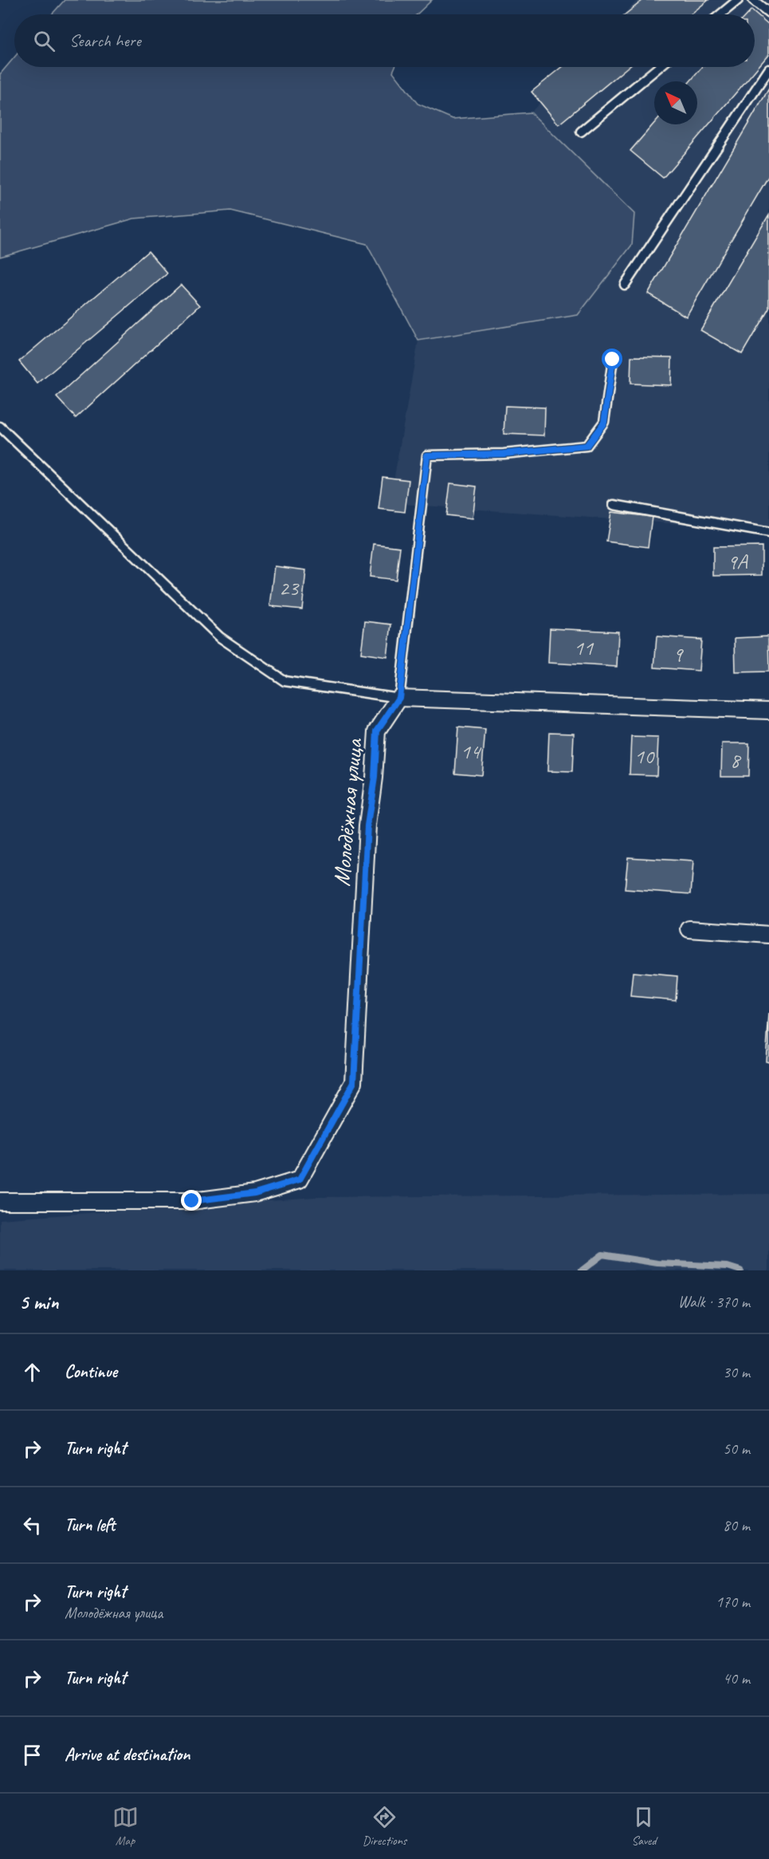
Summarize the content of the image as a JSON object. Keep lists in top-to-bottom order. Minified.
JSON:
{"streets":{"street":["Молодёжная улица"]},"house_numbers":["9А","23","11","9","14","10","8"],"north":"top left","page":{"search":"Search here","heading":["5 min","Walk · 370 m"],"list":[["Continue","30 m"],["Turn right","50 m"],["Turn left","80 m"],["Turn right","Молодёжная улица","170 m"],["Turn right","40 m"],"Arrive at destination"],"nav":["Map","Directions","Saved"]}}
